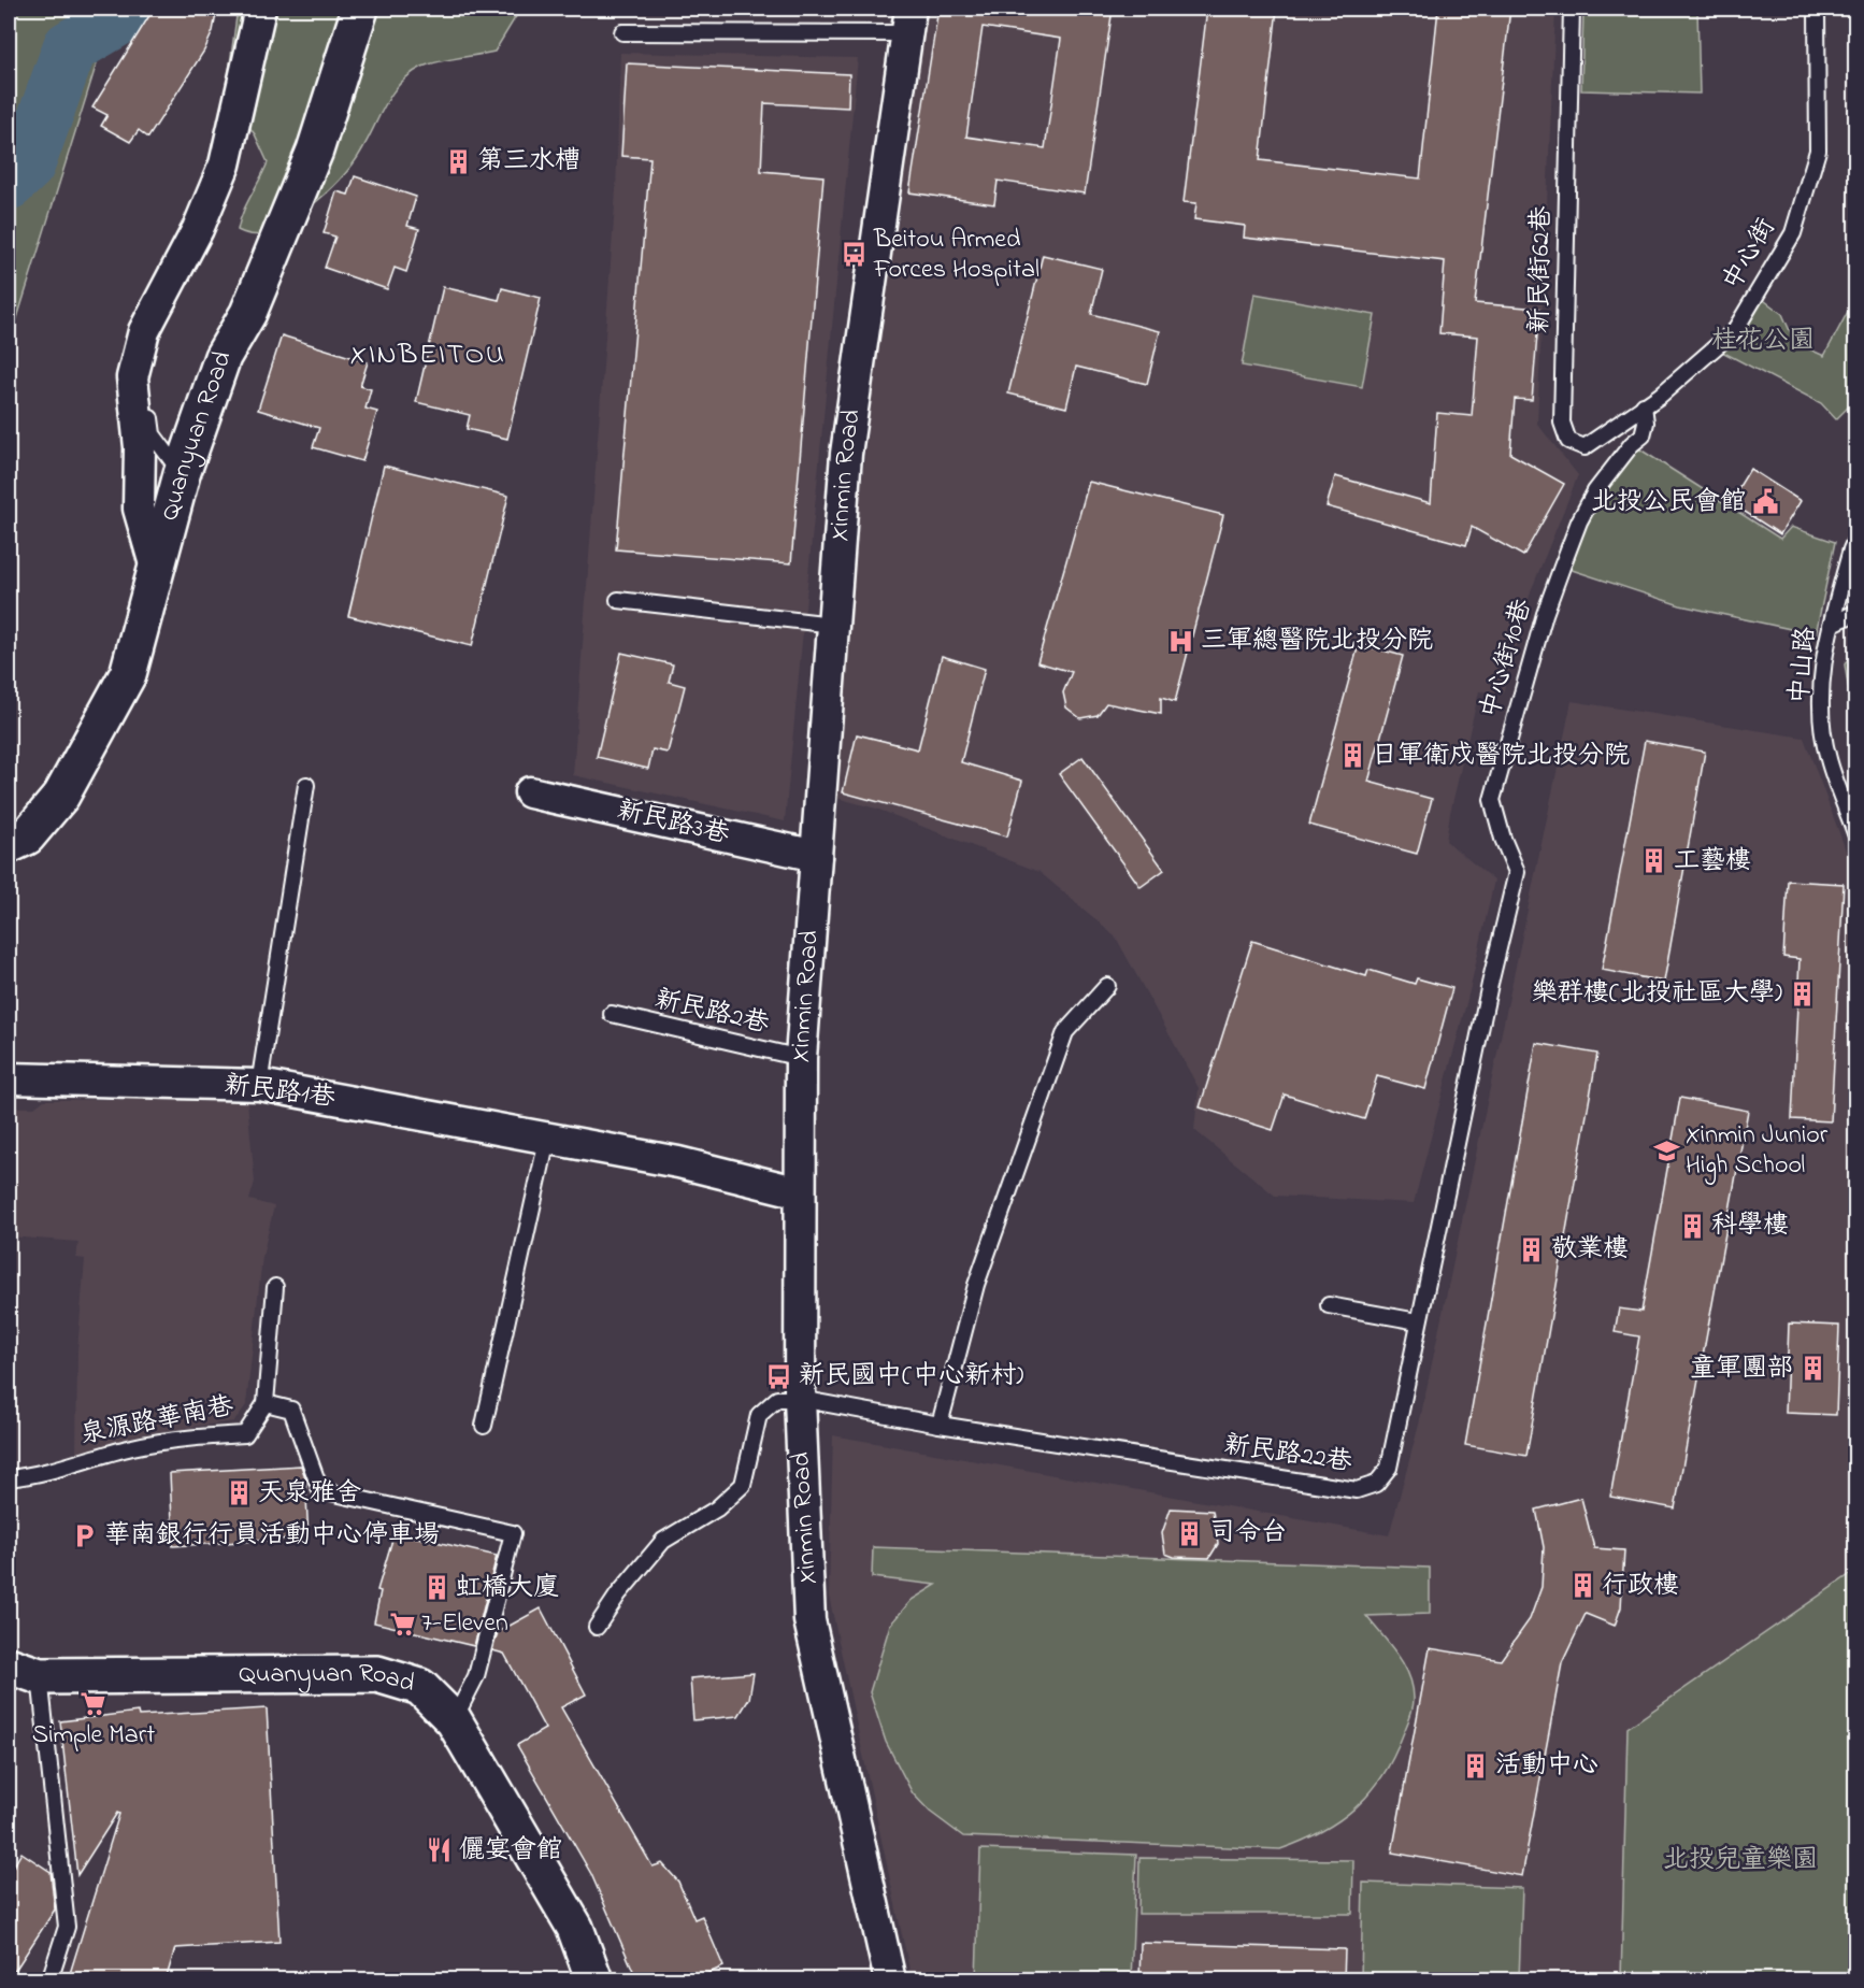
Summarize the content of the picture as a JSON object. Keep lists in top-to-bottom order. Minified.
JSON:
{"streets":{"street":["Quanyuan Road","Xinmin Road","新民路3巷","新民路1巷"],"lane":["中心街","新民街62巷","中心街10巷","中山路","新民路2巷","泉源路華南巷","新民路22巷"]},"crossings":[["中心街","新民街62巷"],["中心街","中心街10巷"],["新民街62巷","中心街10巷"],["Xinmin Road","新民路3巷"],["Xinmin Road","新民路2巷"],["Xinmin Road","新民路1巷"],["Xinmin Road","新民路22巷"],["中心街10巷","新民路22巷"]],"districts":["XINBEITOU"],"parks":["桂花公園","北投兒童樂園"],"places":{"building":["第三水槽","日軍衛戍醫院北投分院","工藝樓","樂群樓(北投社區大學)","科學樓","敬業樓","童軍團部","天泉雅舍","司令台","行政樓","虹橋大廈","活動中心"],"bus stop":["Beitou Armed Forces Hospital","新民國中(中心新村)"],"public building":["北投公民會館"],"hospital":["三軍總醫院北投分院"],"school or university":["Xinmin Junior High School"],"parking":["華南銀行行員活動中心停車場"],"supermarket":["7-Eleven","Simple Mart"],"restaurant":["儷宴會館"]}}
